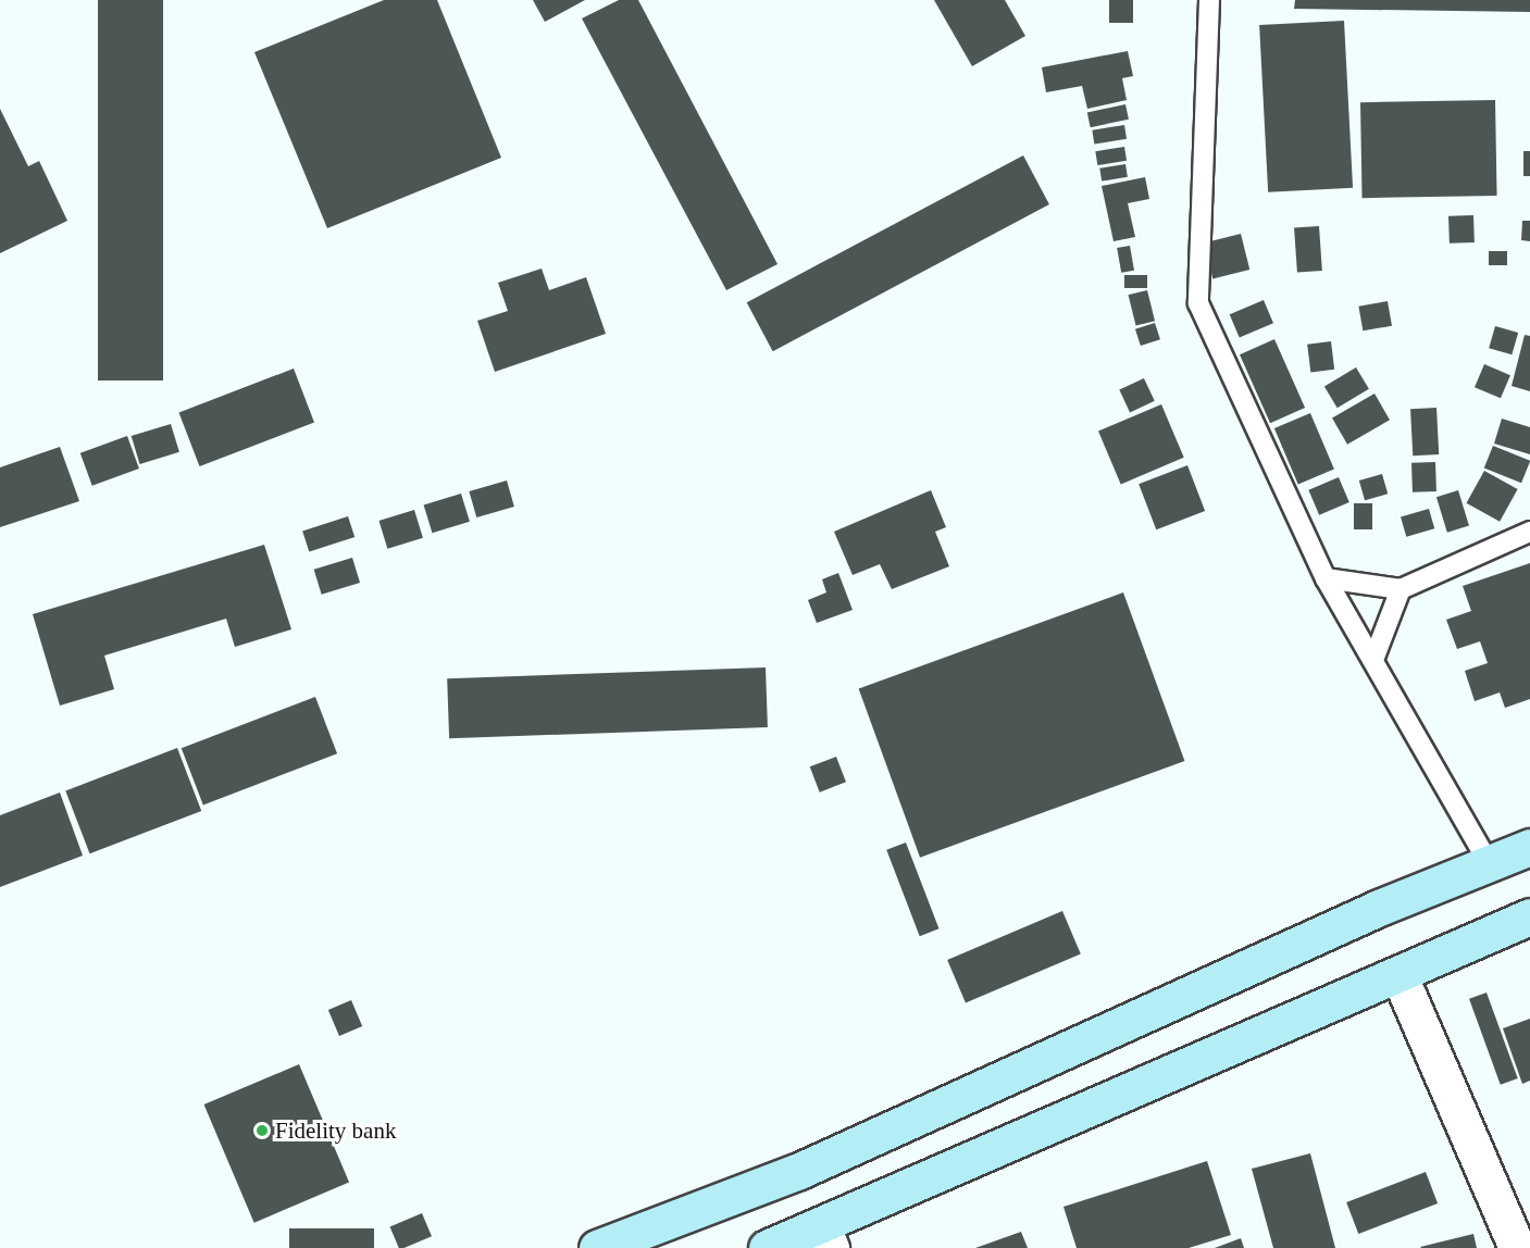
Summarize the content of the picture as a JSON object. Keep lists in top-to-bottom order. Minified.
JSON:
{"places":["Fidelity bank"]}
